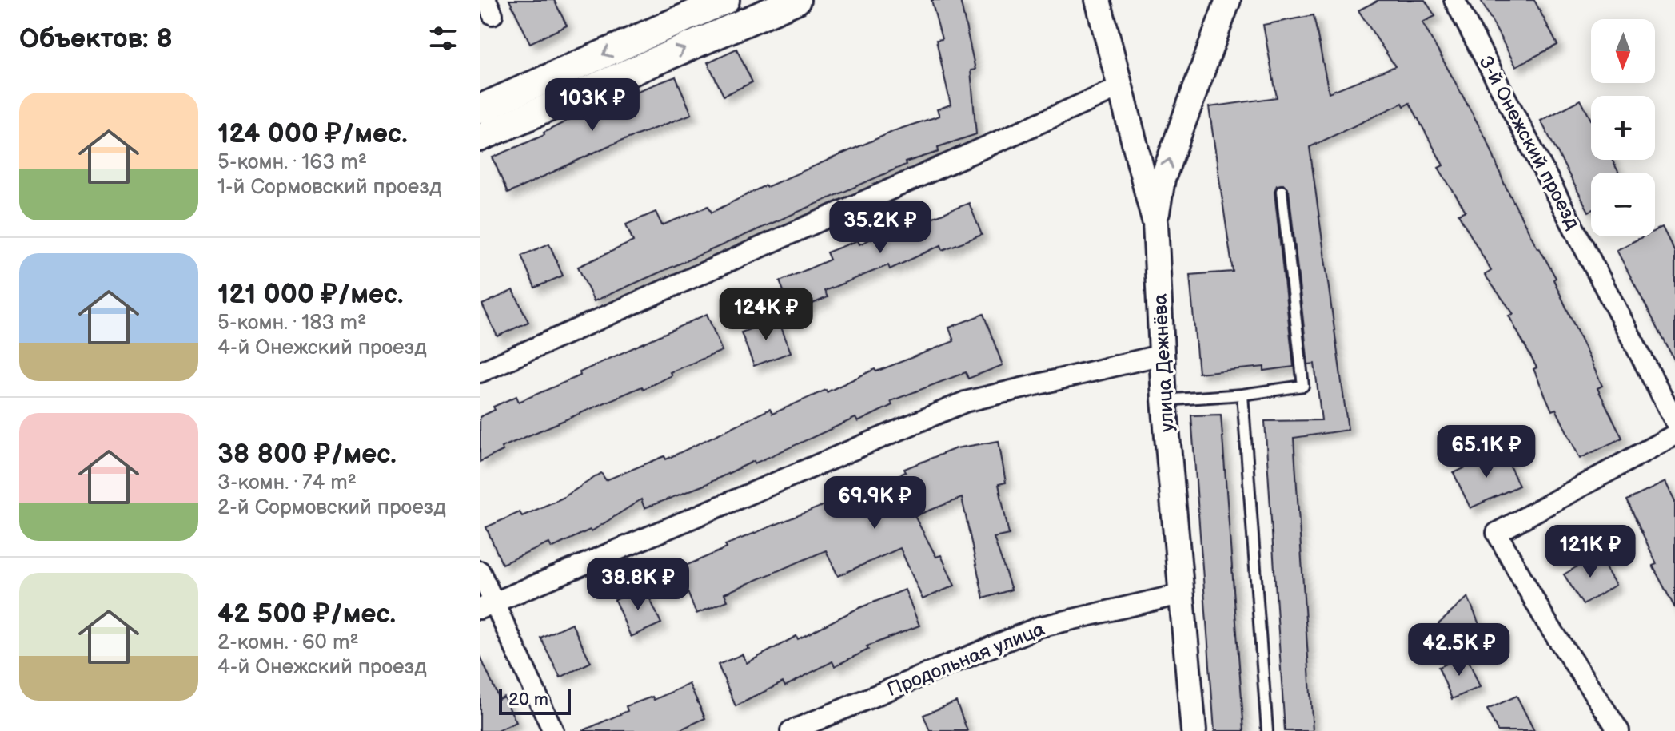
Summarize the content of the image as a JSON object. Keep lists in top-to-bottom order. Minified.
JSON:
{"streets":{"street":["3-й Онежский проезд","улица Дежнёва","Продольная улица"]},"crossings":[["улица Дежнёва","Продольная улица"]],"scale_bar":"20 m","north":"bottom","page":{"heading":"Объектов: 8","map_buttons":["+","−"],"list":[{"name":"124 000 ₽/мес.","note":"5-комн. · 163 m² · 1-й Сормовский проезд"},{"name":"121 000 ₽/мес.","note":"5-комн. · 183 m² · 4-й Онежский проезд"},{"name":"38 800 ₽/мес.","note":"3-комн. · 74 m² · 2-й Сормовский проезд"},{"name":"42 500 ₽/мес.","note":"2-комн. · 60 m² · 4-й Онежский проезд"}],"price":["103K ₽","35.2K ₽","124K ₽","65.1K ₽","69.9K ₽","121K ₽","38.8K ₽","42.5K ₽"],"scale":"20 m"}}
